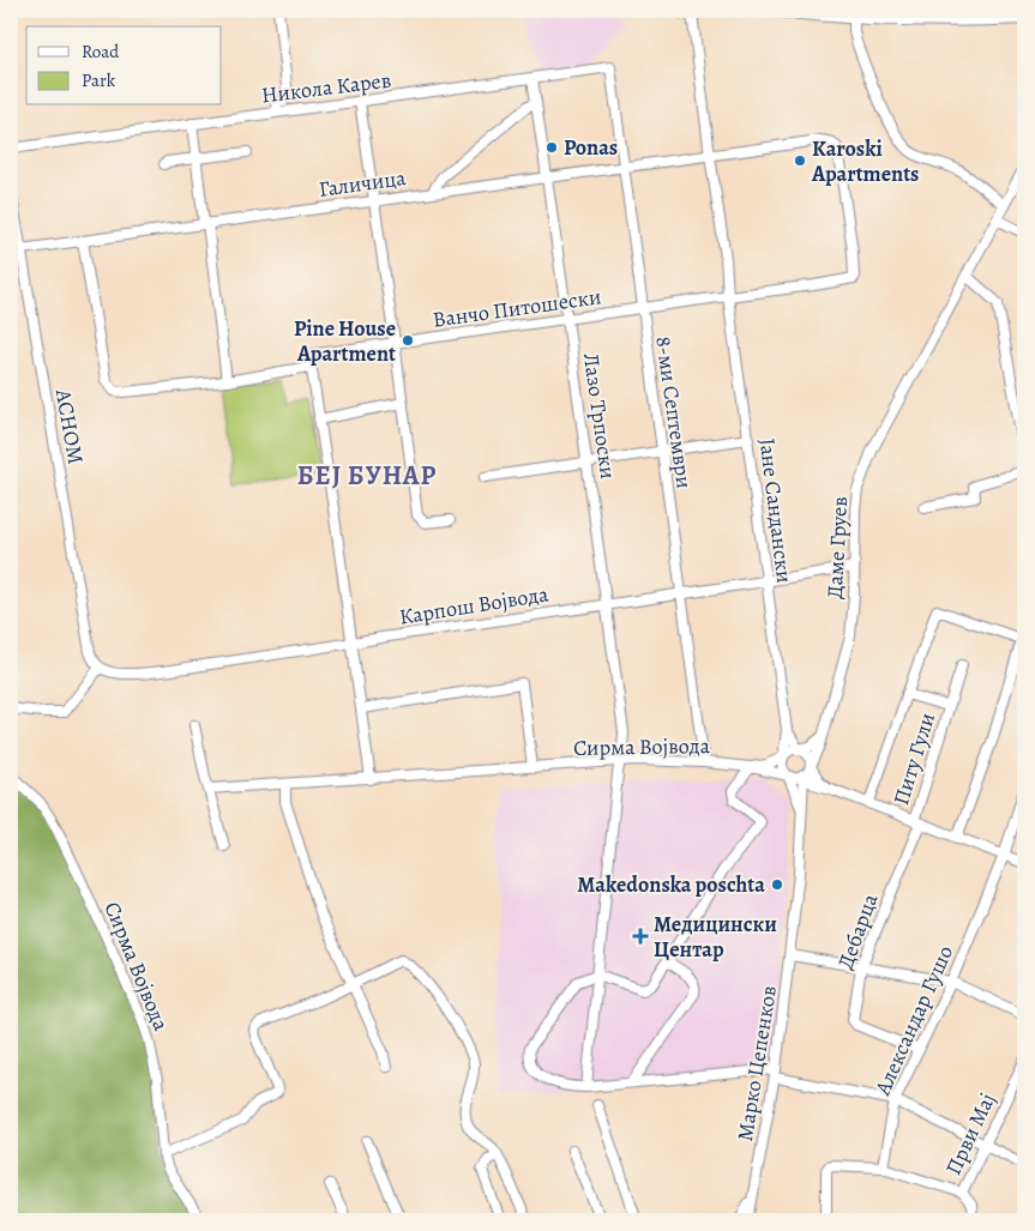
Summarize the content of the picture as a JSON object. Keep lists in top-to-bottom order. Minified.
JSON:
{"streets":{"street":["Никола Карев","Галичица","Ванчо Питошески","8-ми Септември","Лазо Трпоски","АСНОМ","Јане Сандански","Даме Груев","Карпош Војвода","Сирма Војвода","Питу Гули","Дебарца","Александар Гушо","Марко Цепенков","Први Мај"]},"crossings":[["Никола Карев","8-ми Септември"],["Никола Карев","Лазо Трпоски"],["Галичица","8-ми Септември"],["Галичица","Лазо Трпоски"],["Галичица","АСНОМ"],["Галичица","Јане Сандански"],["Ванчо Питошески","8-ми Септември"],["Ванчо Питошески","Лазо Трпоски"],["Ванчо Питошески","Јане Сандански"],["8-ми Септември","Карпош Војвода"],["8-ми Септември","Сирма Војвода"],["Лазо Трпоски","Карпош Војвода"],["Лазо Трпоски","Сирма Војвода"],["АСНОМ","Карпош Војвода"],["Јане Сандански","Даме Груев"],["Јане Сандански","Карпош Војвода"],["Даме Груев","Карпош Војвода"],["Питу Гули","Дебарца"],["Питу Гули","Александар Гушо"],["Дебарца","Александар Гушо"]],"districts":["БЕЈ БУНАР"],"places":{"other":["Ponas","Karoski Apartments","Pine House Apartment","Makedonska poschta"],"health":["Медицински Центар"]},"legend":["Road","Park"]}
